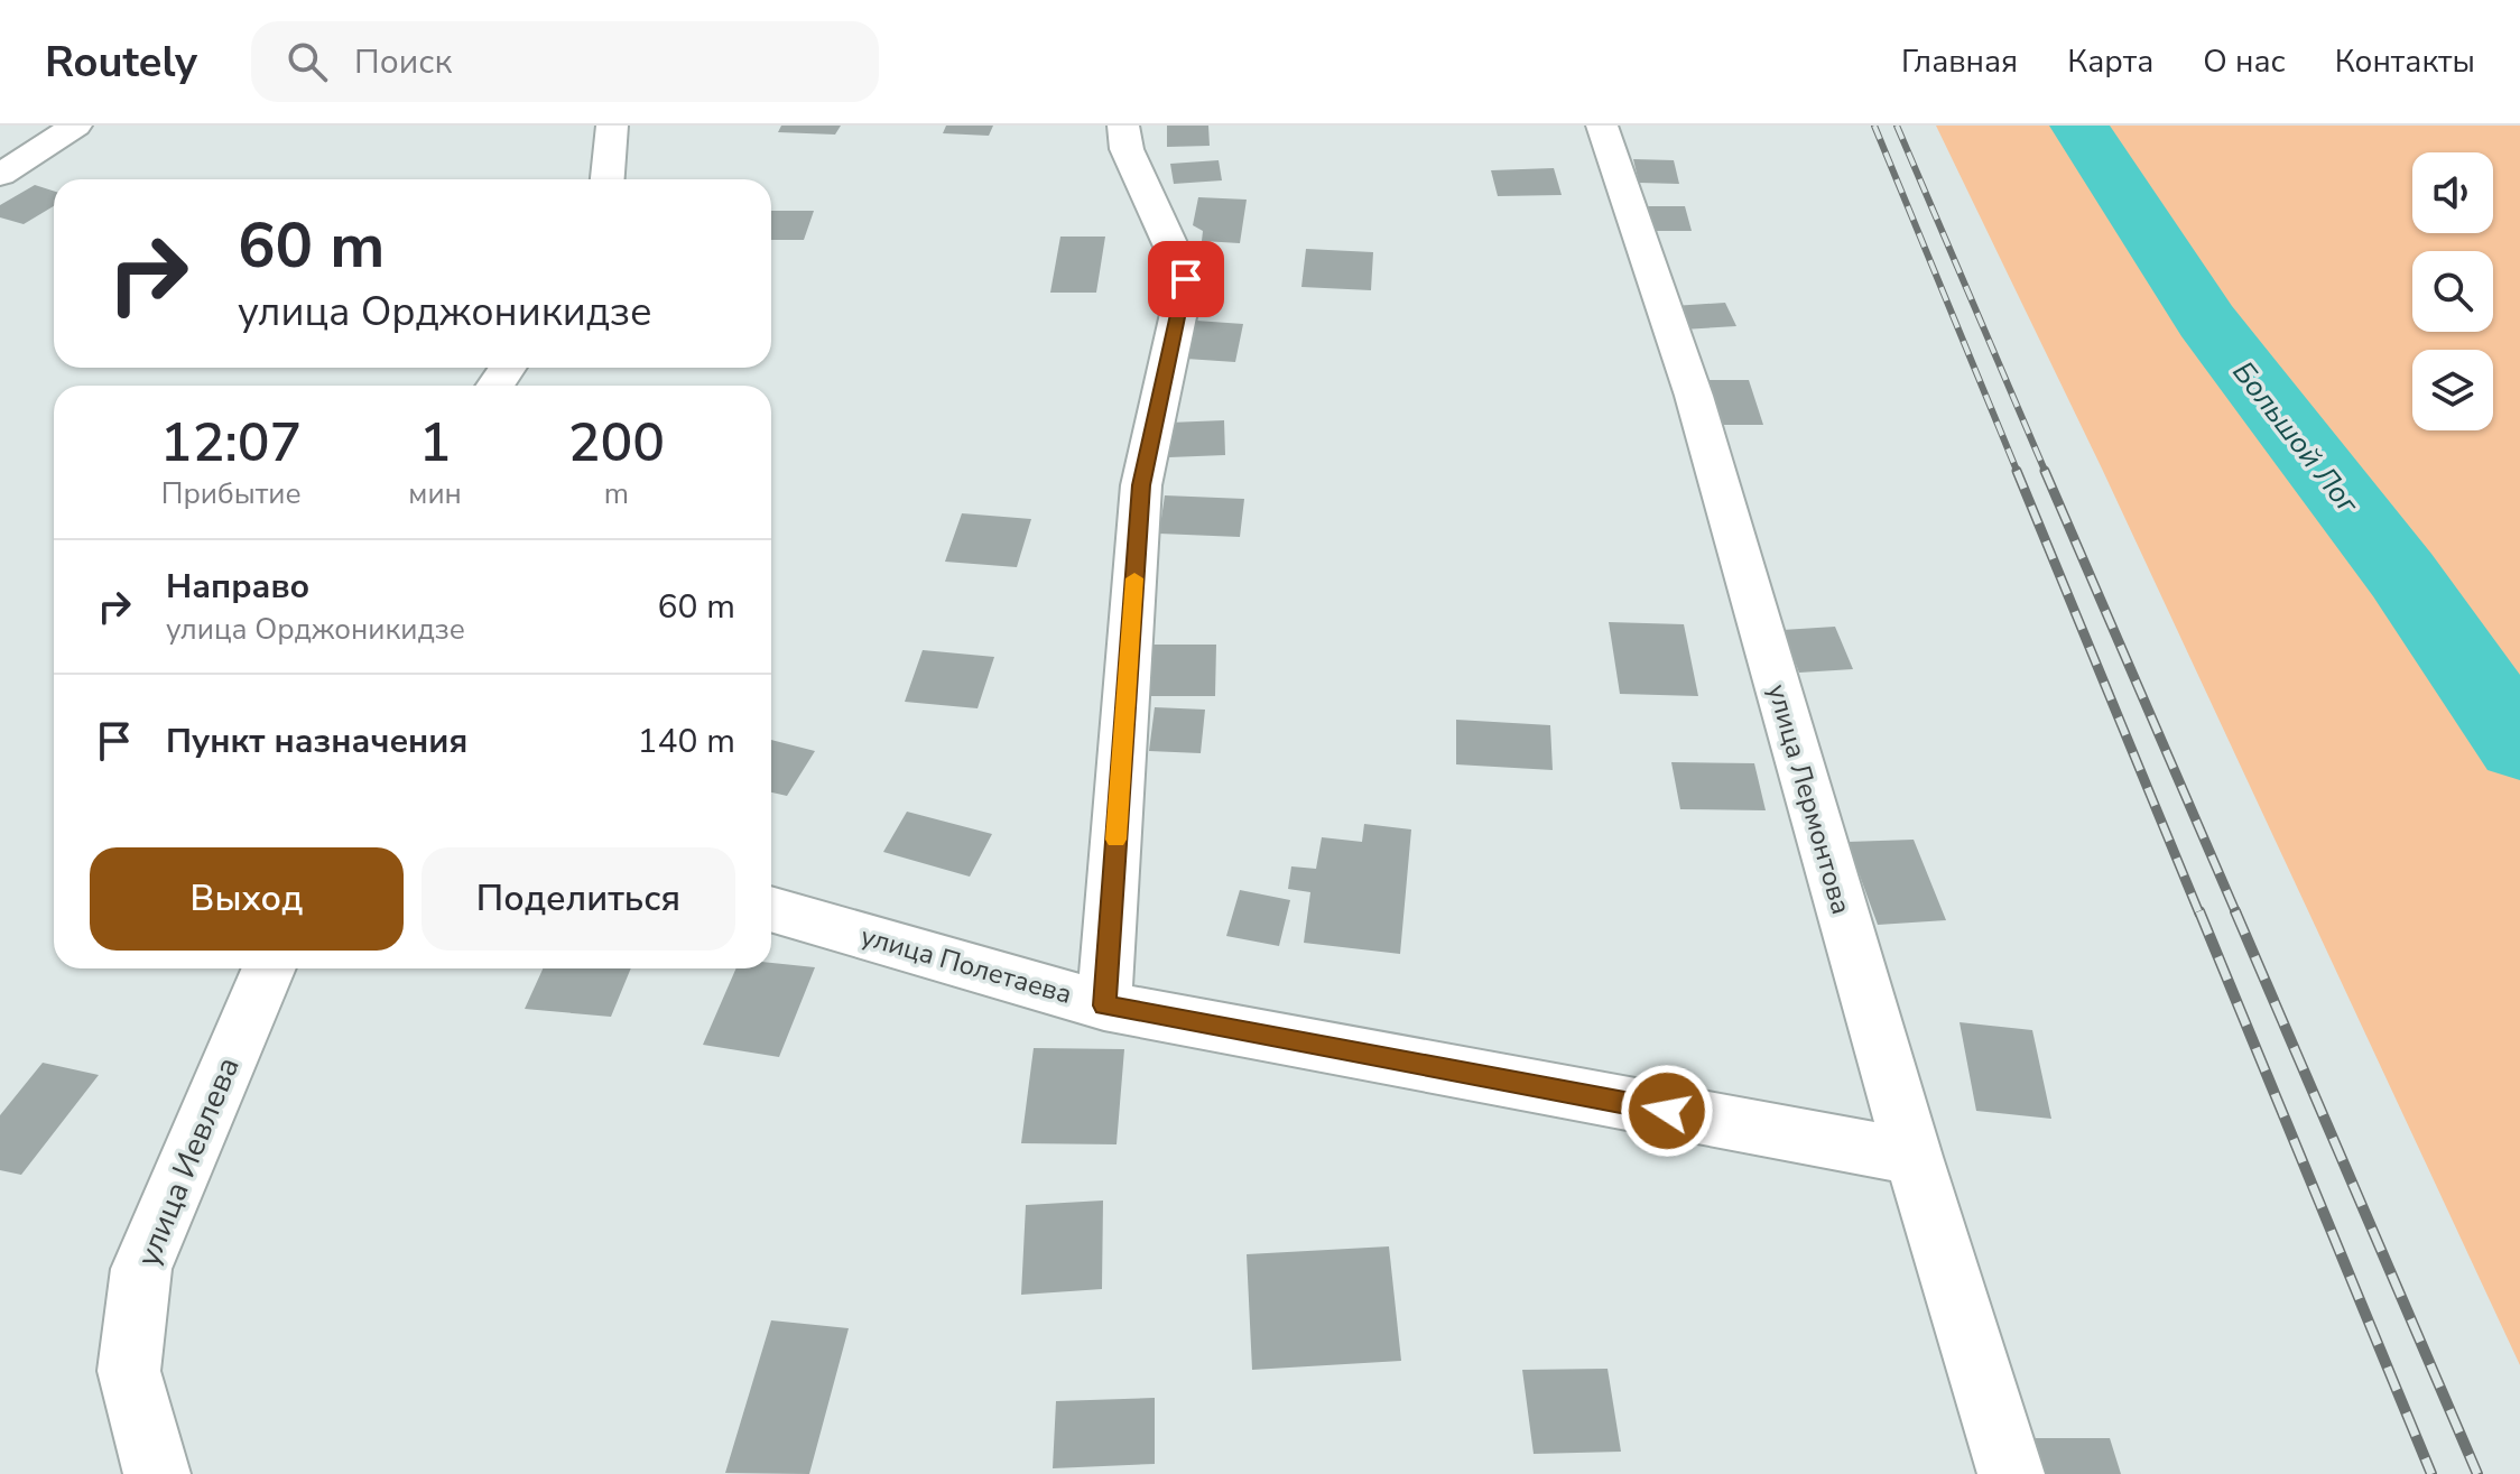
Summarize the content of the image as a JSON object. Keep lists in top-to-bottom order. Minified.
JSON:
{"streets":{"street":["улица Лермонтова","улица Полетаева","улица Иевлева"]},"crossings":[["улица Лермонтова","улица Полетаева"]],"water":["Большой Лог"],"page":{"header":"Routely","search":"Поиск","nav":["Главная","Карта","О нас","Контакты"],"turn":["60 m","улица Орджоникидзе"],"eta":["12:07","Прибытие","1","мин","200","m"],"list":[{"name":"Направо","note":"улица Орджоникидзе","value":"60 m"},{"name":"Пункт назначения","value":"140 m"}],"buttons":["Выход","Поделиться"]}}
